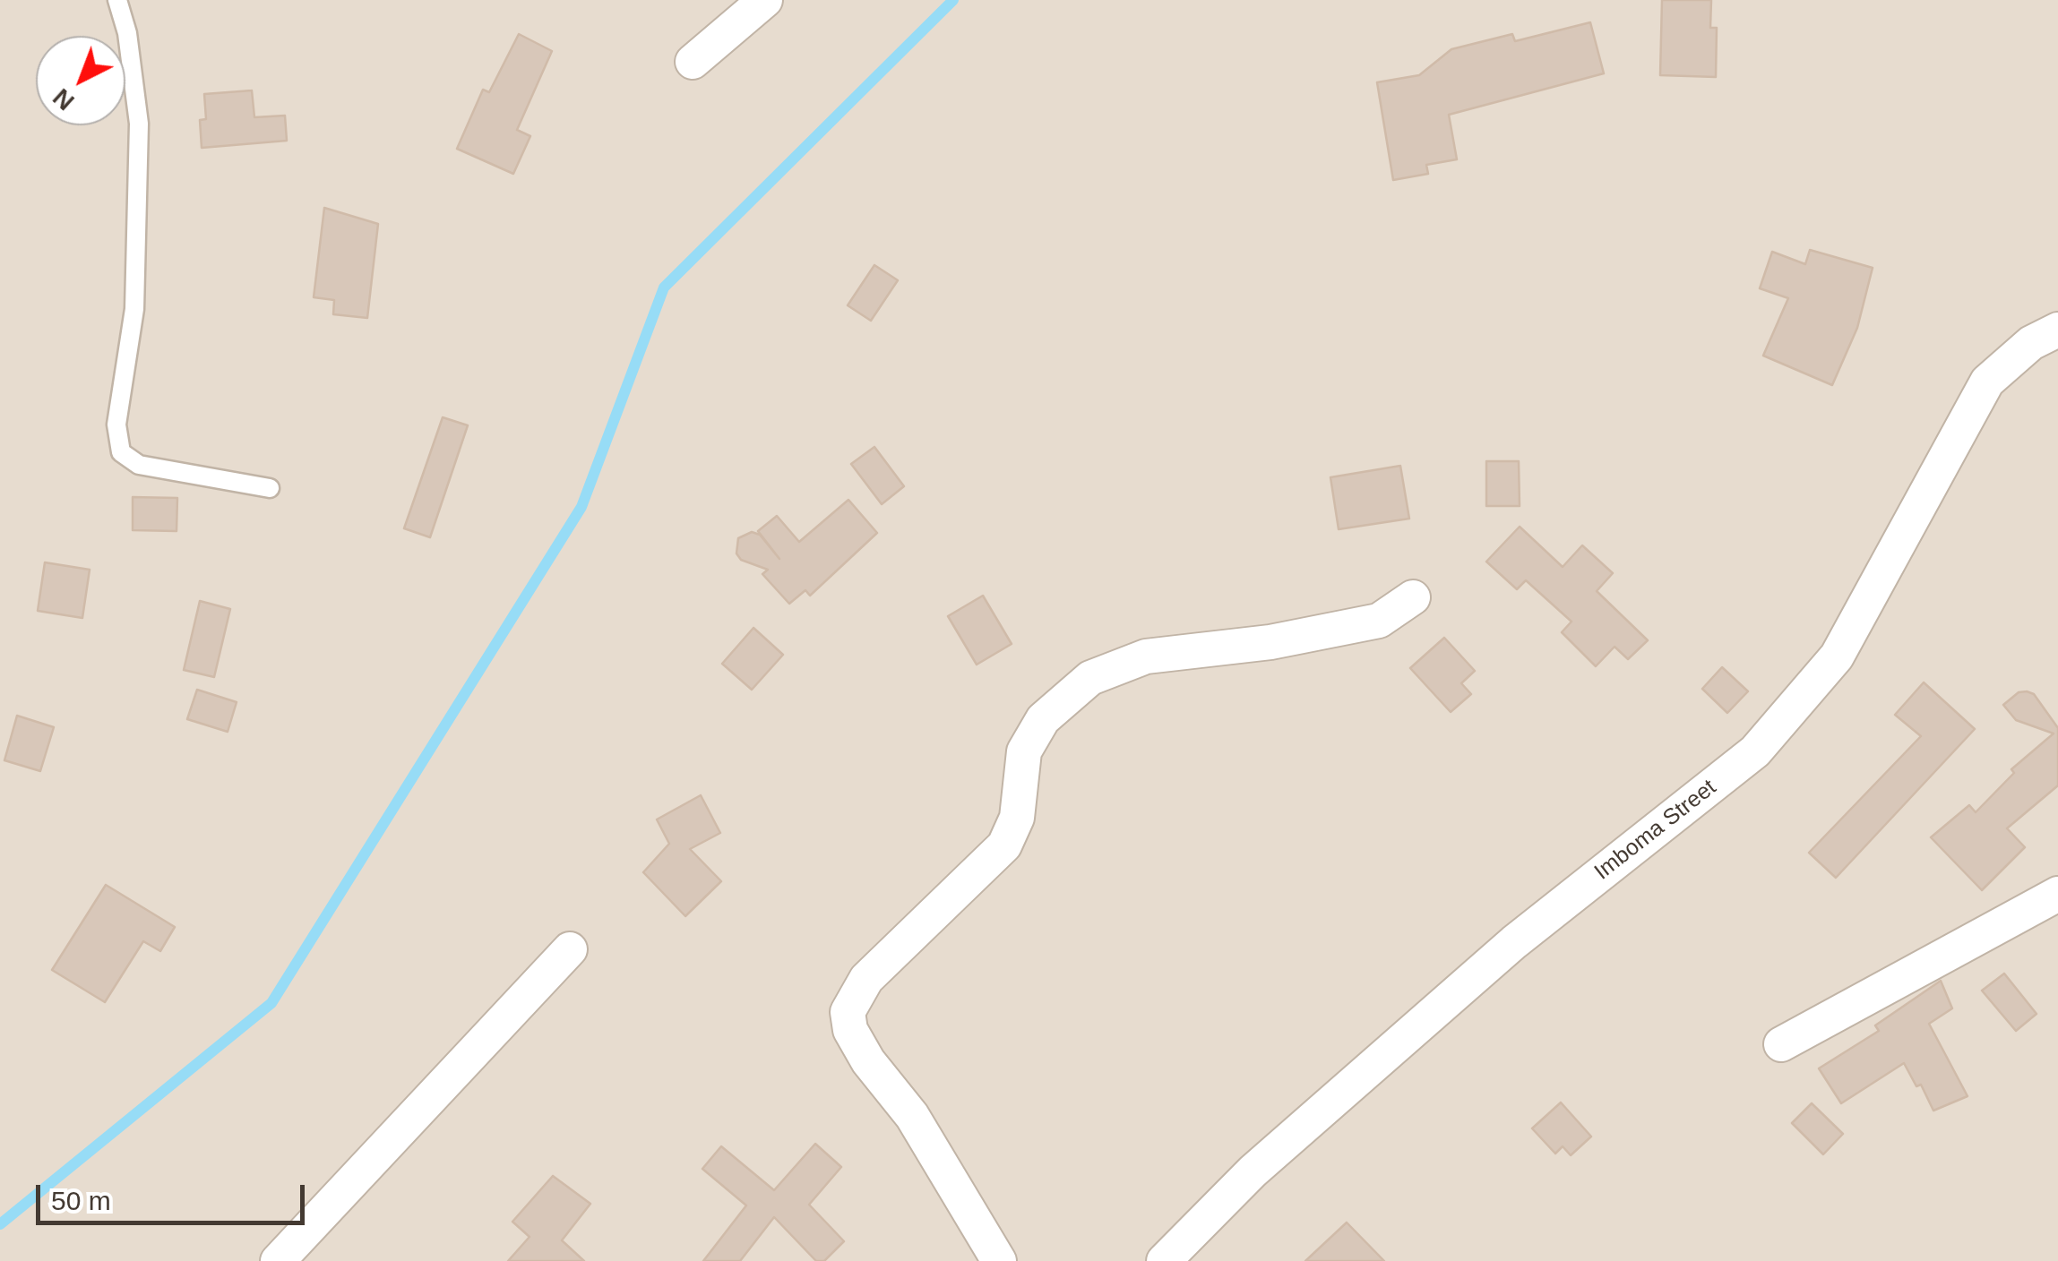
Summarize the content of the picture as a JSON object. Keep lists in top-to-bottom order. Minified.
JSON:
{"streets":{"street":["Imboma Street"]},"scale_bar":"50 m","north":"bottom left"}
